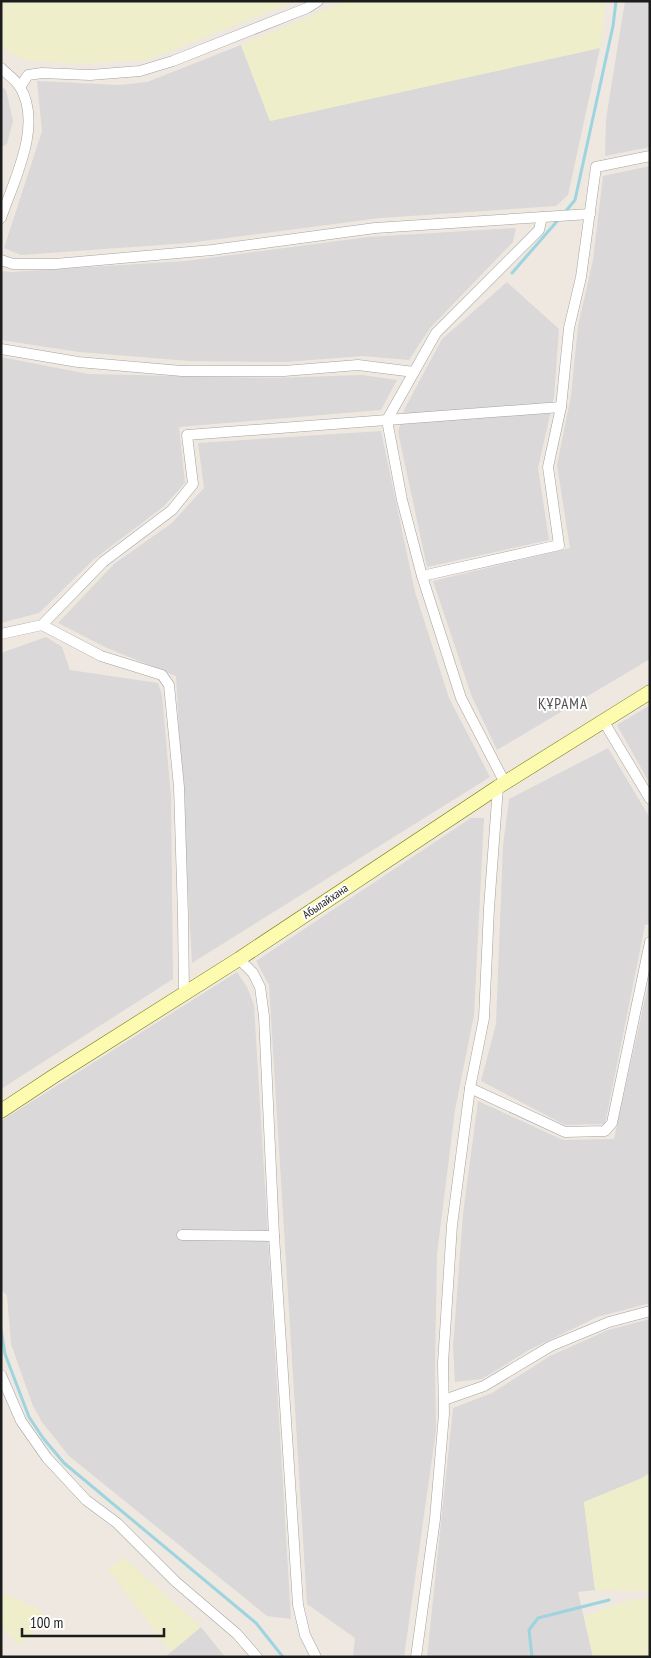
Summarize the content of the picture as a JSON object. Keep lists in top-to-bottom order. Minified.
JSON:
{"streets":{"main road":["Абылайхана"]},"districts":["ҚҰРАМА"],"scale_bar":"100 m"}
